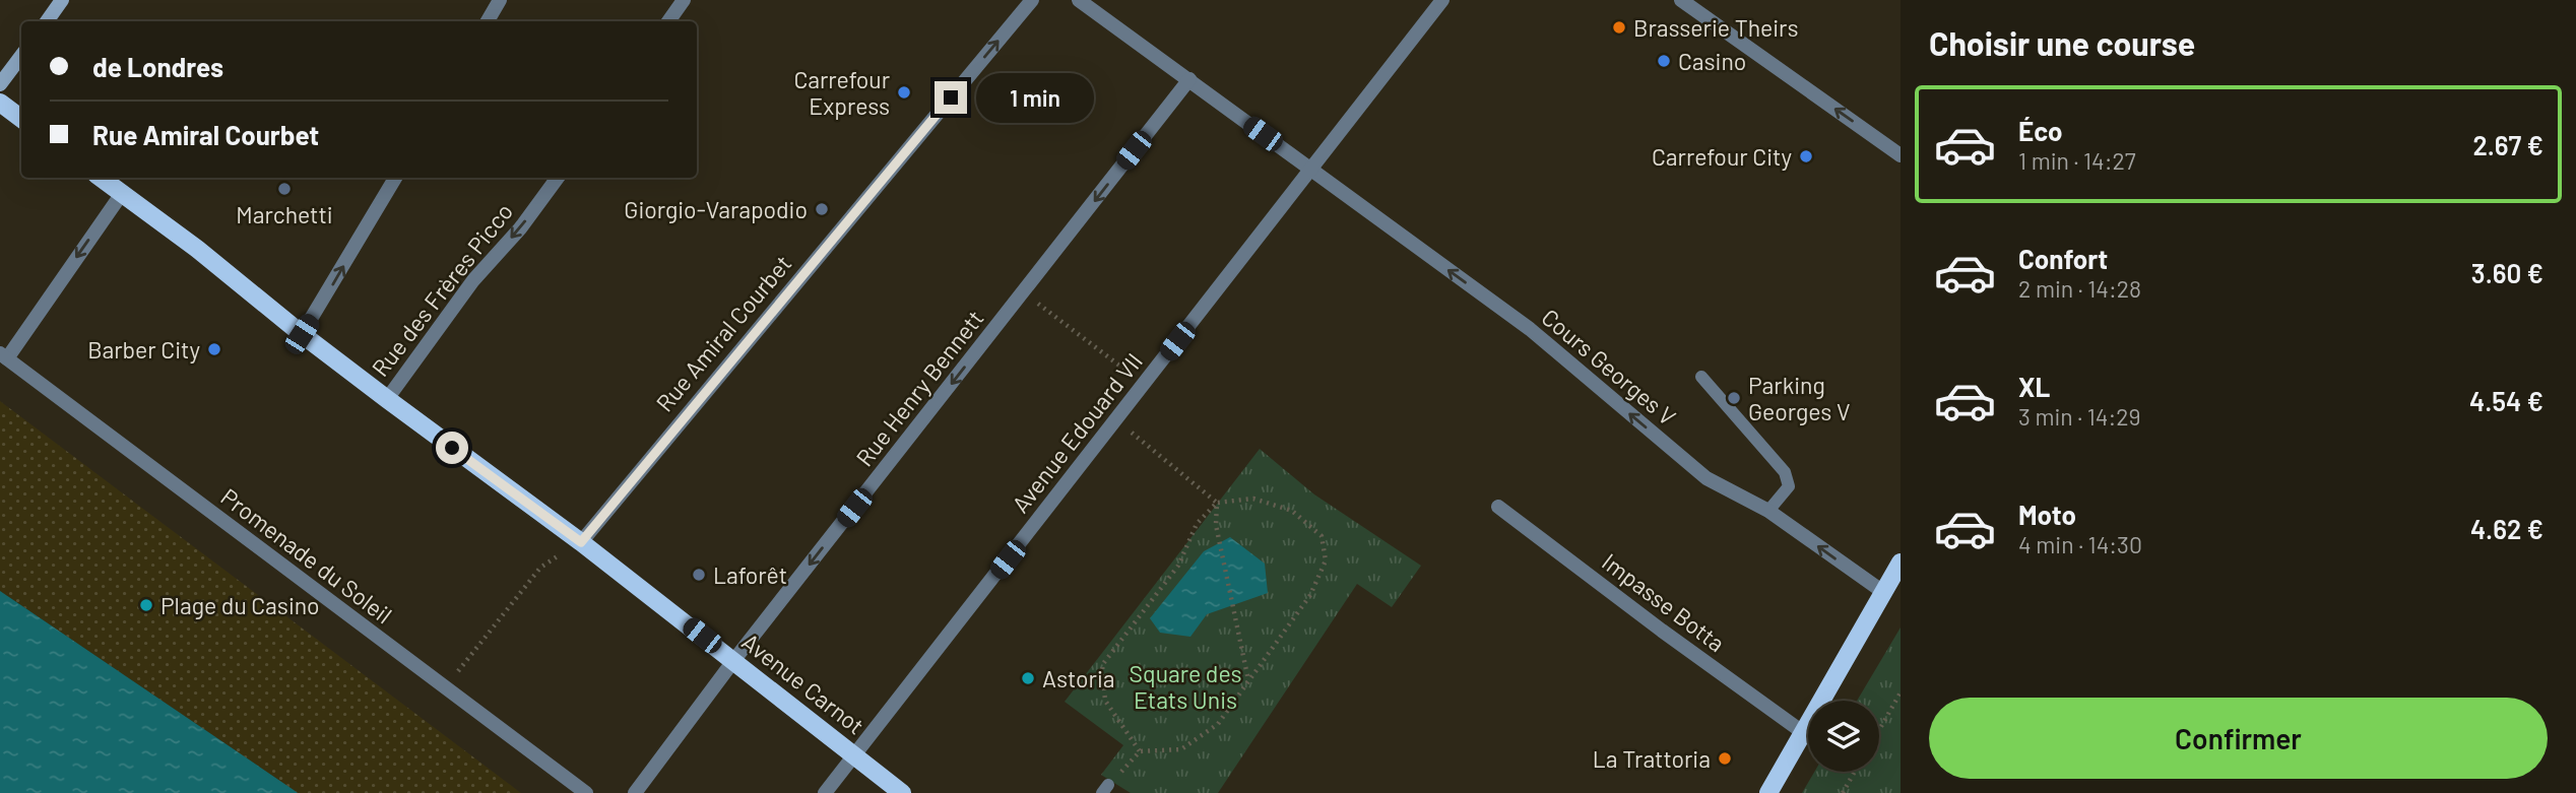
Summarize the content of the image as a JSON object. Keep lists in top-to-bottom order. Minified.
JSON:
{"streets":{"main road":["Avenue Carnot"],"street":["Rue des Frères Picco","Rue Amiral Courbet","Cours Georges V","Rue Henry Bennett","Avenue Edouard VII","Promenade du Soleil","Impasse Botta"]},"crossings":[["Rue des Frères Picco","Avenue Carnot"],["Rue Amiral Courbet","Avenue Carnot"],["Cours Georges V","Rue Henry Bennett"],["Cours Georges V","Avenue Edouard VII"],["Rue Henry Bennett","Avenue Carnot"],["Avenue Edouard VII","Avenue Carnot"]],"one_way":["Rue Amiral Courbet","Cours Georges V","Rue Henry Bennett"],"parks":["Square des Etats Unis"],"places":["Brasserie Theirs","Casino","Carrefour Express","Carrefour City","Marchetti","Giorgio-Varapodio","Barber City","Parking Georges V","Laforêt","Plage du Casino","Astoria","La Trattoria"],"page":{"heading":"Choisir une course","banner":["de Londres","Rue Amiral Courbet"],"bubble":"1 min","list":[{"name":"Éco","note":"1 min · 14:27","value":"2.67 €"},{"name":"Confort","note":"2 min · 14:28","value":"3.60 €"},{"name":"XL","note":"3 min · 14:29","value":"4.54 €"},{"name":"Moto","note":"4 min · 14:30","value":"4.62 €"}],"buttons":"Confirmer"}}
